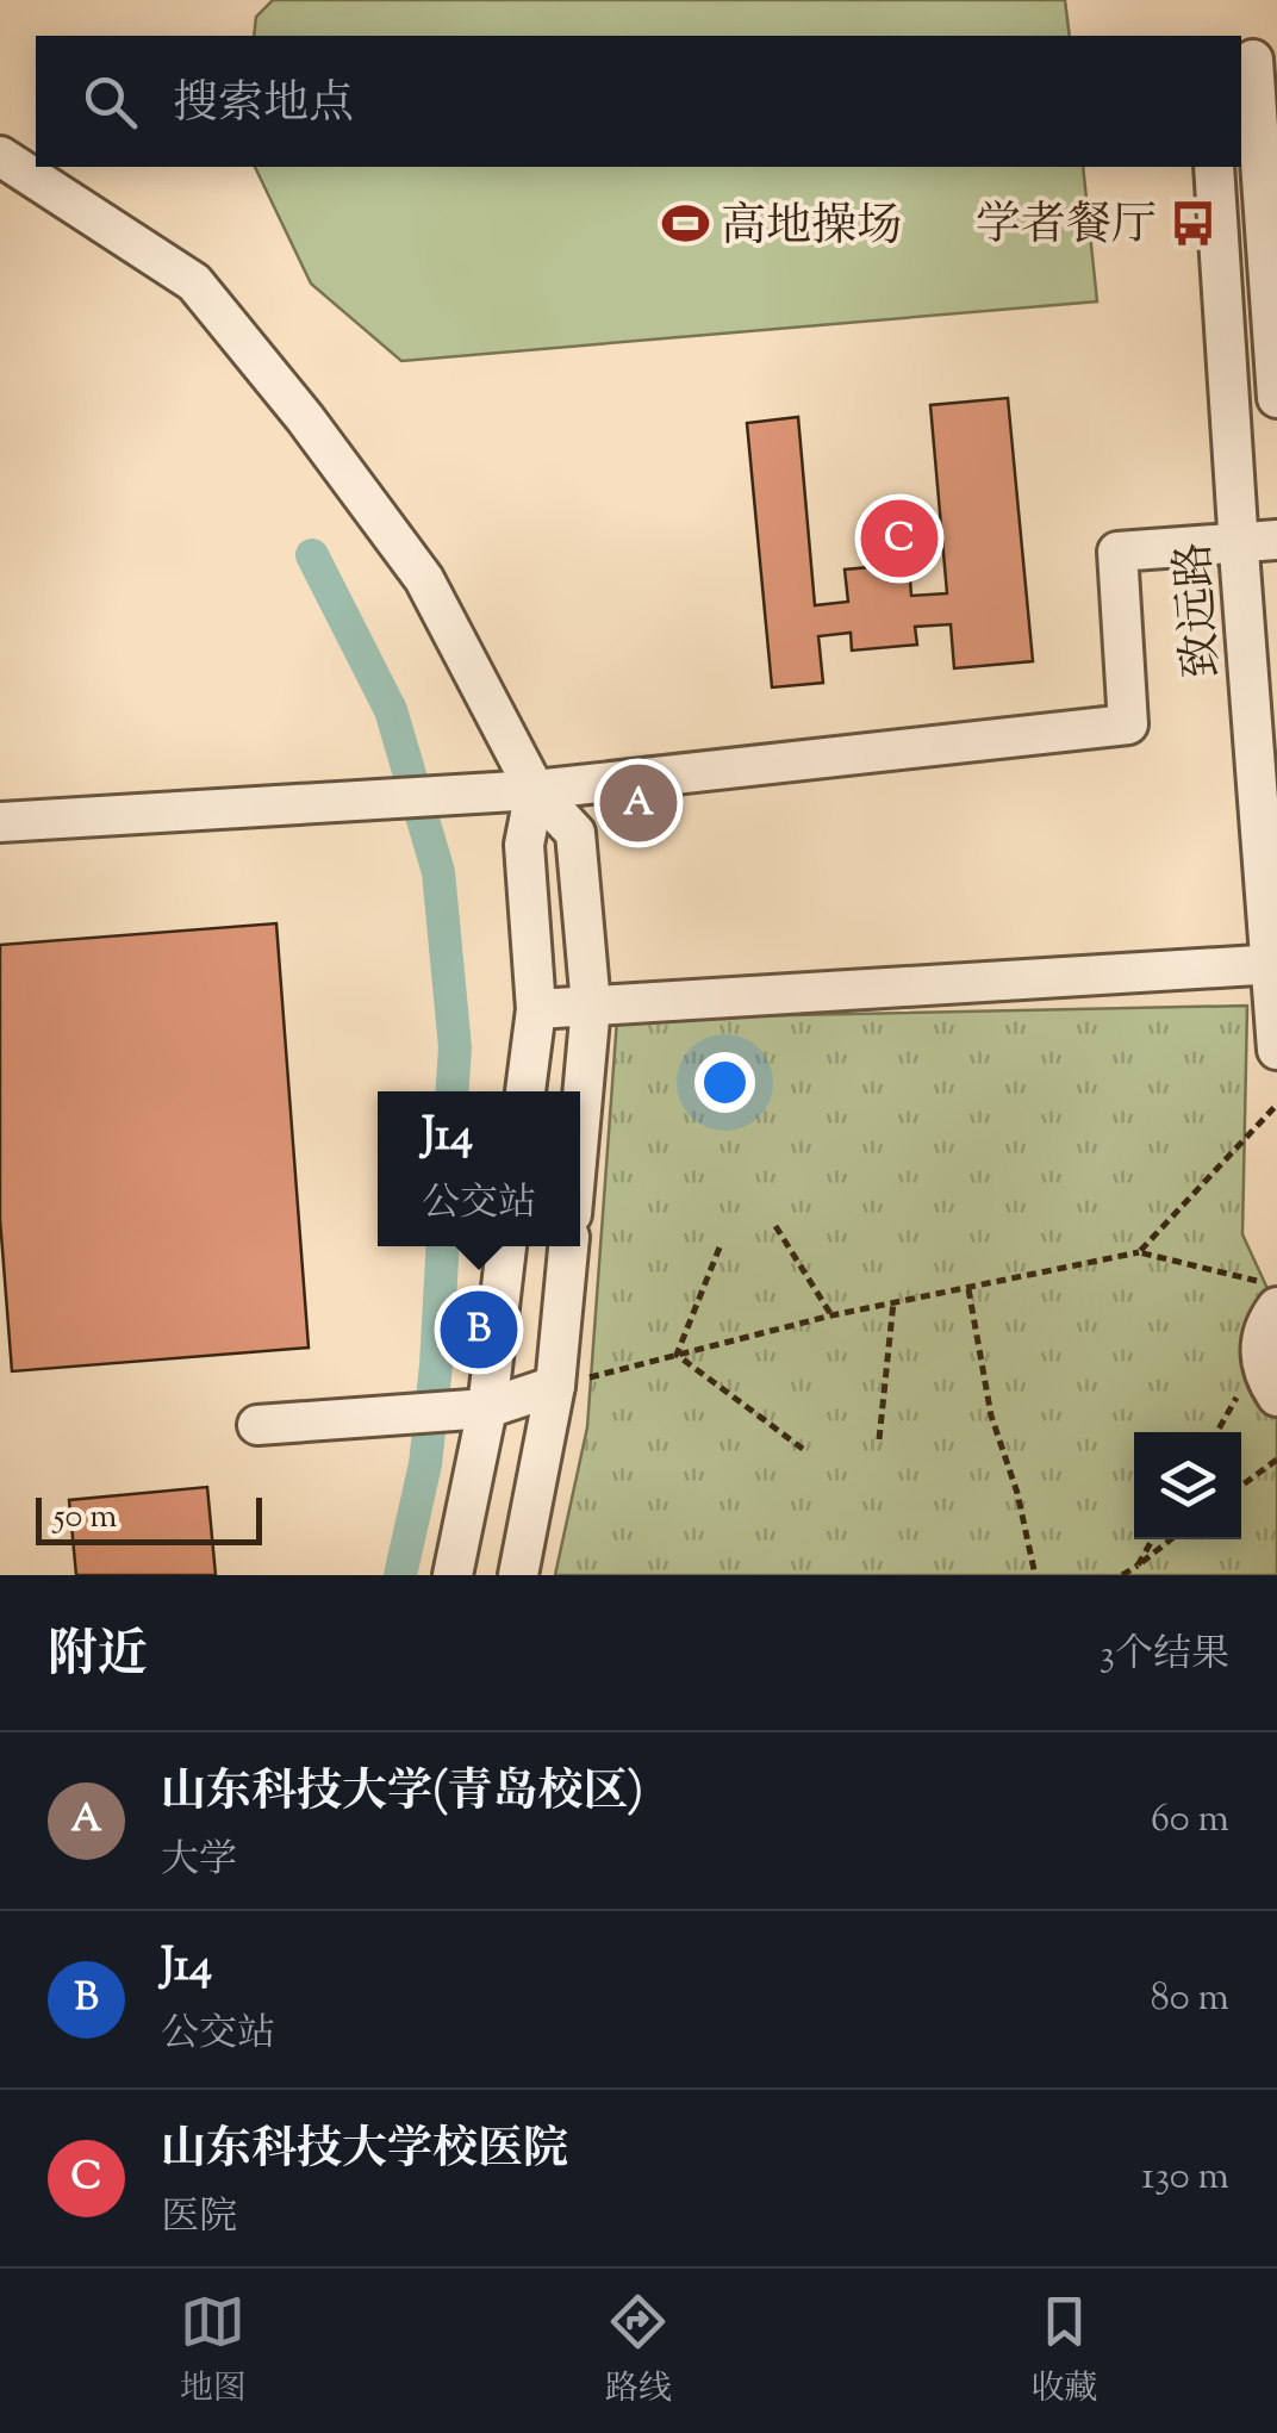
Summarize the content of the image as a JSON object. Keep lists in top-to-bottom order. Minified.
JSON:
{"streets":{"lane":["致远路"]},"places":{"bus stop":["学者餐厅"],"sports":["高地操场"]},"scale_bar":"50 m","page":{"search":"搜索地点","pins":["C","A","B"],"popup":["J14","公交站"],"scale":"50 m","heading":["附近","3个结果"],"list":[{"mark":"A","name":"山东科技大学(青岛校区)","note":"大学","value":"60 m"},{"mark":"B","name":"J14","note":"公交站","value":"80 m"},{"mark":"C","name":"山东科技大学校医院","note":"医院","value":"130 m"}],"nav":["地图","路线","收藏"]}}
